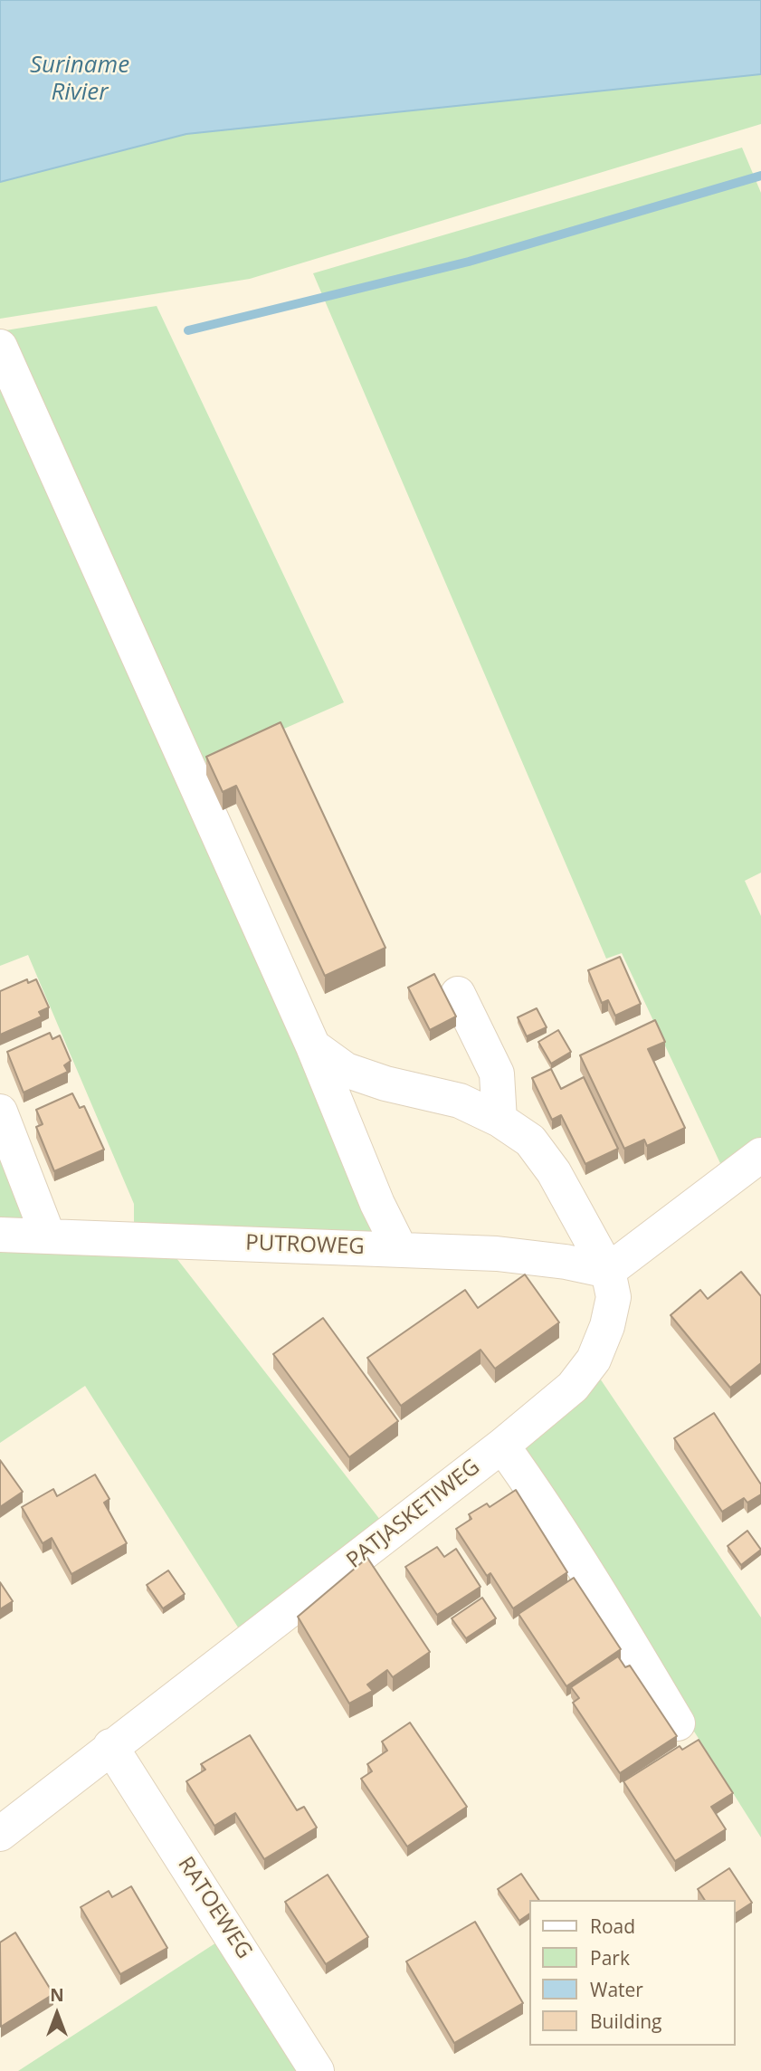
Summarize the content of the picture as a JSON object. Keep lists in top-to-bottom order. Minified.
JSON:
{"streets":{"street":["PUTROWEG","PATJASKETIWEG","RATOEWEG"]},"crossings":[["PUTROWEG","PATJASKETIWEG"],["PATJASKETIWEG","RATOEWEG"]],"water":["Suriname Rivier"],"legend":["Road","Park","Water","Building"],"north":"top"}
